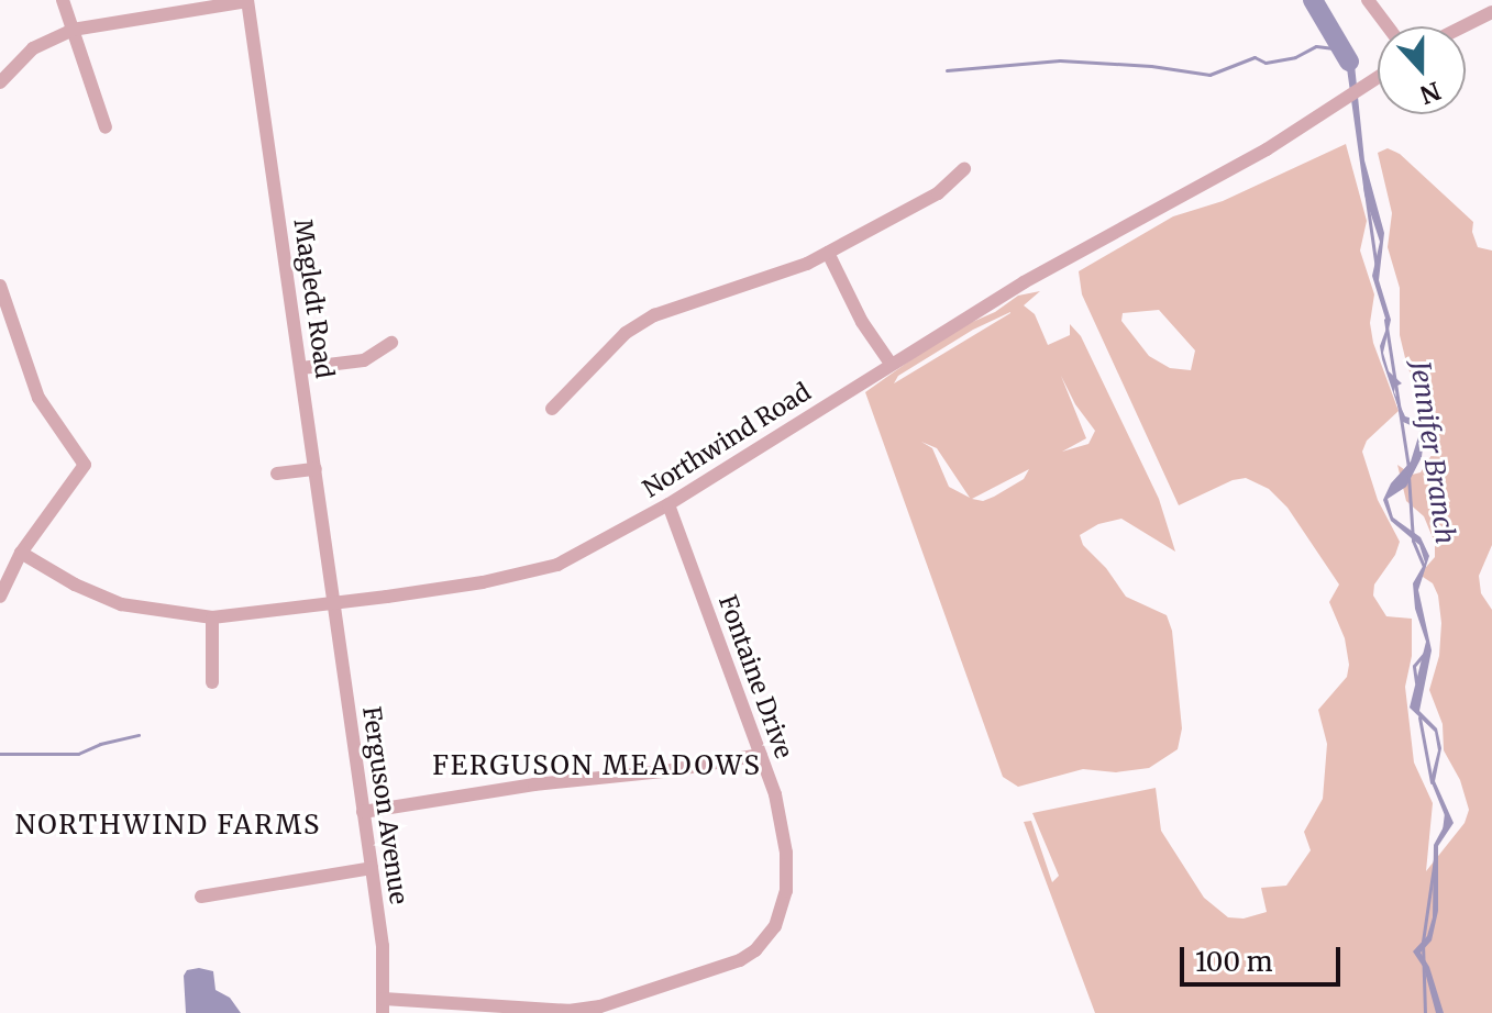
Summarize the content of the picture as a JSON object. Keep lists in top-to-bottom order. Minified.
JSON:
{"streets":{"street":["Magledt Road","Northwind Road","Fontaine Drive","Ferguson Avenue"]},"crossings":[["Magledt Road","Northwind Road"],["Magledt Road","Ferguson Avenue"],["Northwind Road","Fontaine Drive"],["Northwind Road","Ferguson Avenue"],["Fontaine Drive","Ferguson Avenue"]],"districts":["FERGUSON MEADOWS","NORTHWIND FARMS"],"water":["Jennifer Branch"],"scale_bar":"100 m","north":"bottom"}
